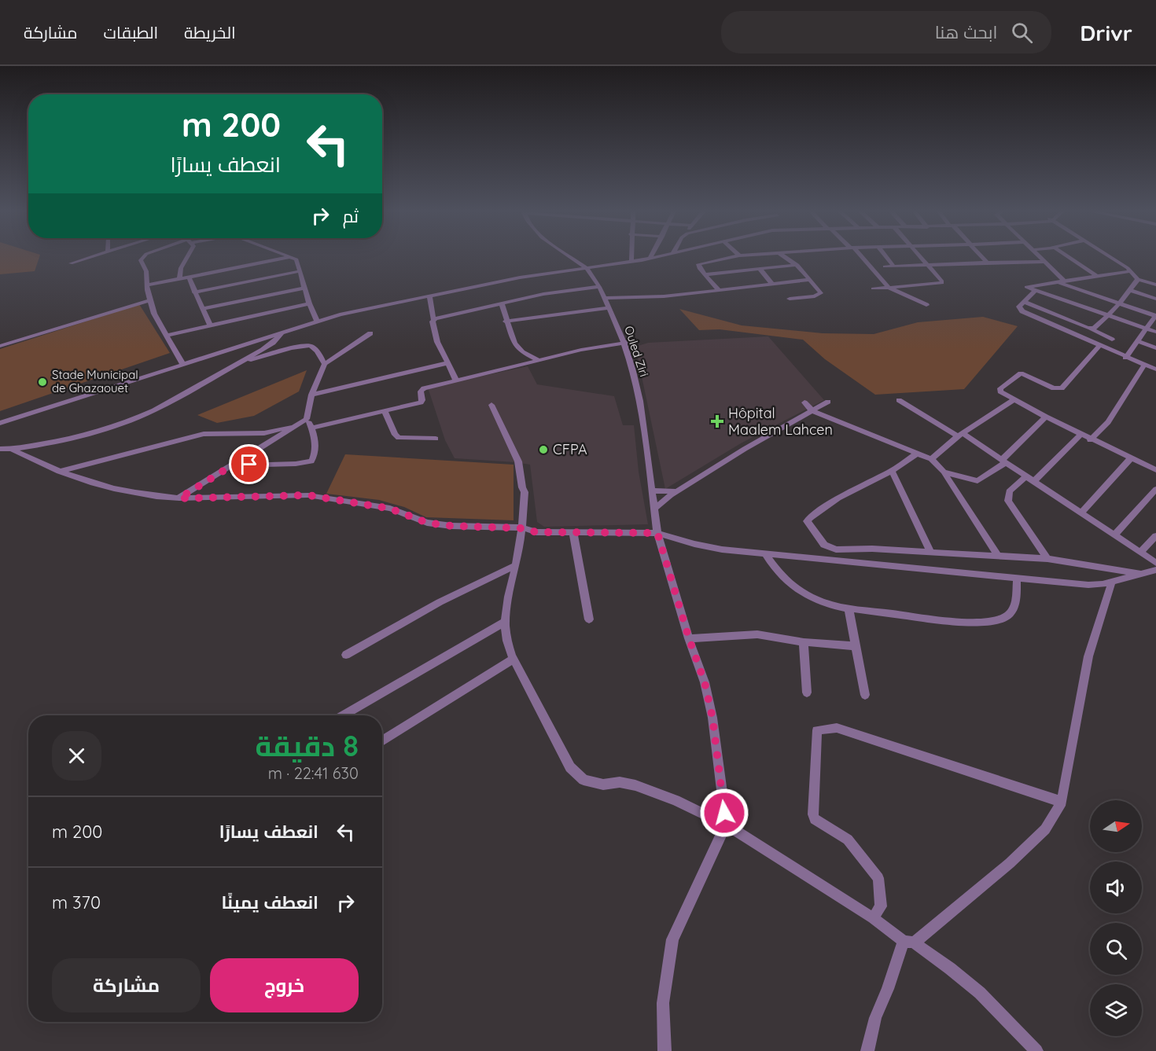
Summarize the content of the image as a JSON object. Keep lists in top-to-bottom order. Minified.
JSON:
{"streets":{"street":["Ouled Ziri"]},"places":{"other":["Stade Municipal de Ghazaouet","CFPA"],"health":["Hôpital Maalem Lahcen"]},"north":"right","page":{"header":"Drivr","search":"ابحث هنا","nav":["الخريطة","الطبقات","مشاركة"],"turn":["200 m","انعطف يسارًا"],"then":"ثم","heading":["8 دقيقة","630 m · 22:41"],"list":[{"name":"انعطف يسارًا","value":"200 m"},{"name":"انعطف يمينًا","value":"370 m"}],"buttons":["خروج","مشاركة"]}}
